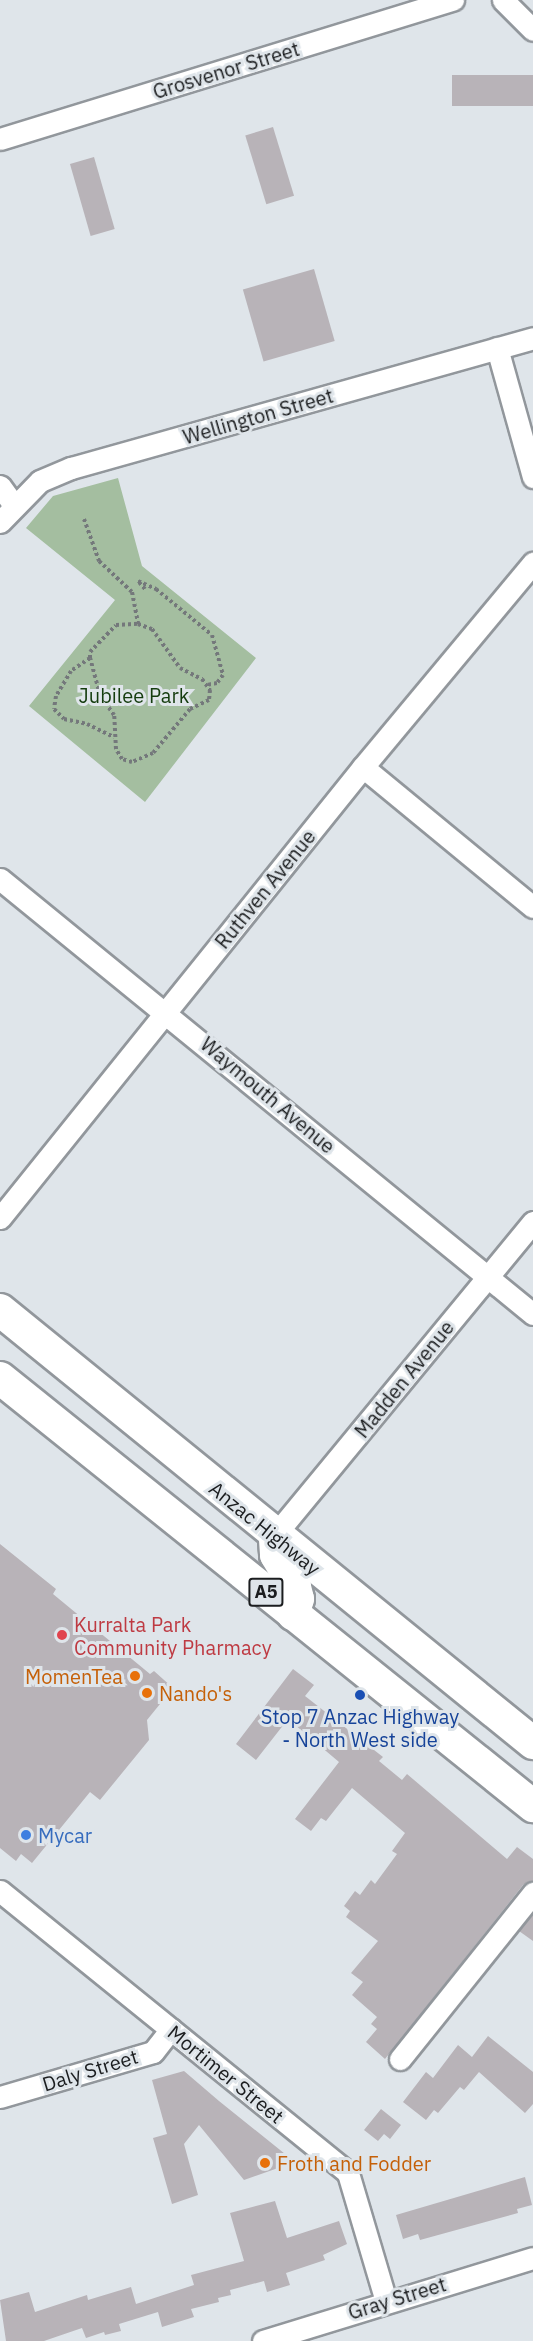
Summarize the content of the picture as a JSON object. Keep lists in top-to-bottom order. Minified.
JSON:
{"streets":{"highway":["Anzac Highway","A5"],"street":["Grosvenor Street","Wellington Street","Ruthven Avenue","Waymouth Avenue","Madden Avenue","Daly Street","Mortimer Street","Gray Street"]},"crossings":[["Ruthven Avenue","Waymouth Avenue"],["Waymouth Avenue","Madden Avenue"],["Madden Avenue","Anzac Highway"],["Daly Street","Mortimer Street"],["Mortimer Street","Gray Street"]],"parks":["Jubilee Park"],"places":["Kurralta Park Community Pharmacy","MomenTea","Nando's","Stop 7 Anzac Highway - North West side","Mycar","Froth and Fodder"]}
